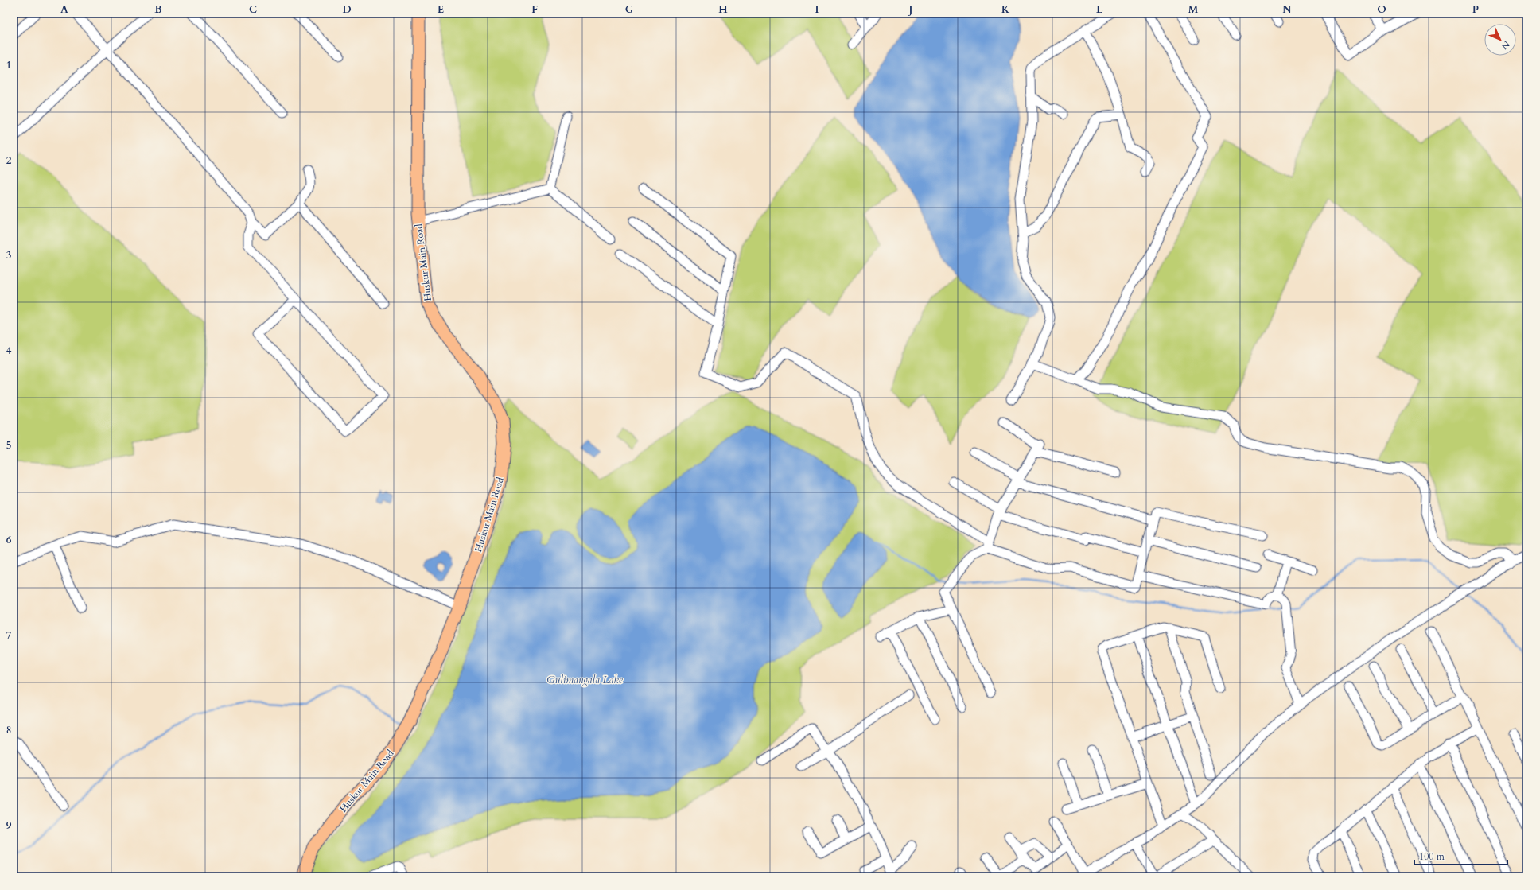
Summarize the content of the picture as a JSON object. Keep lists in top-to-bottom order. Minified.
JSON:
{"streets":{"main road":["Huskur Main Road"]},"water":["Gulimangala Lake"],"scale_bar":"100 m","north":"bottom right","grid":{"columns":["A","B","C","D","E","F","G","H","I","J","K","L","M","N","O","P"],"rows":["1","2","3","4","5","6","7","8","9"]}}
